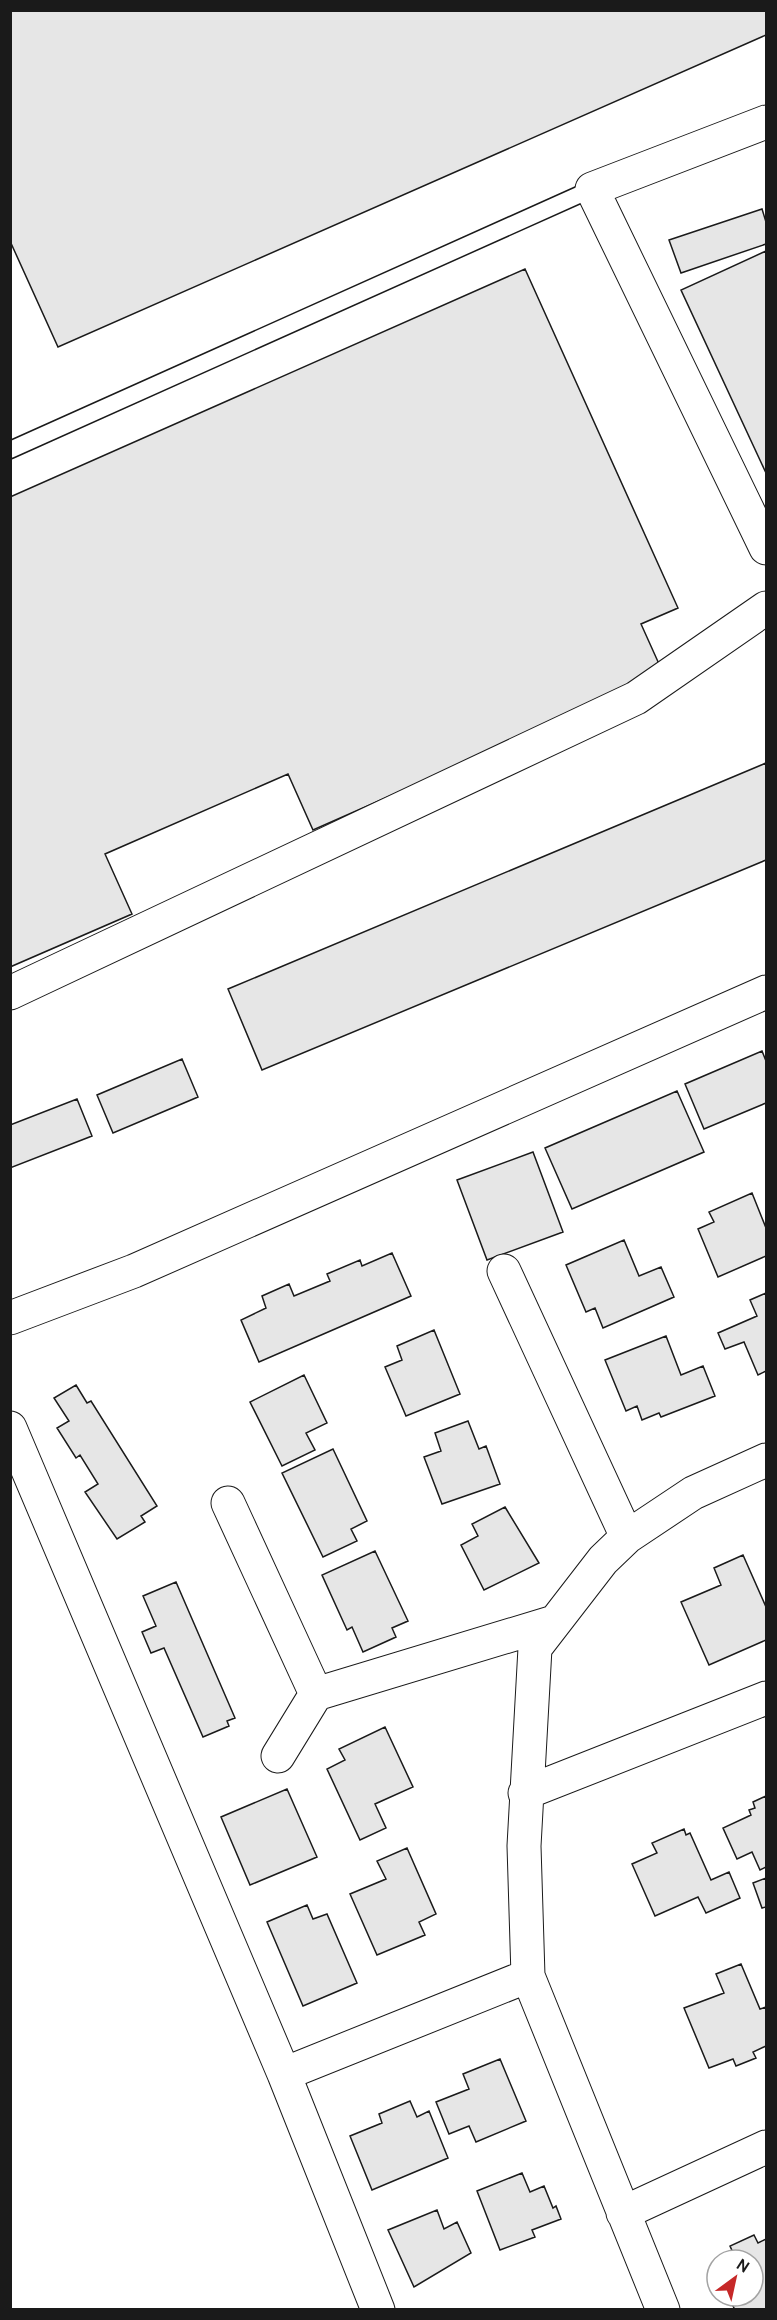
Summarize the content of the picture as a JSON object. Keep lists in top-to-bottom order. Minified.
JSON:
{"north":"top right"}
